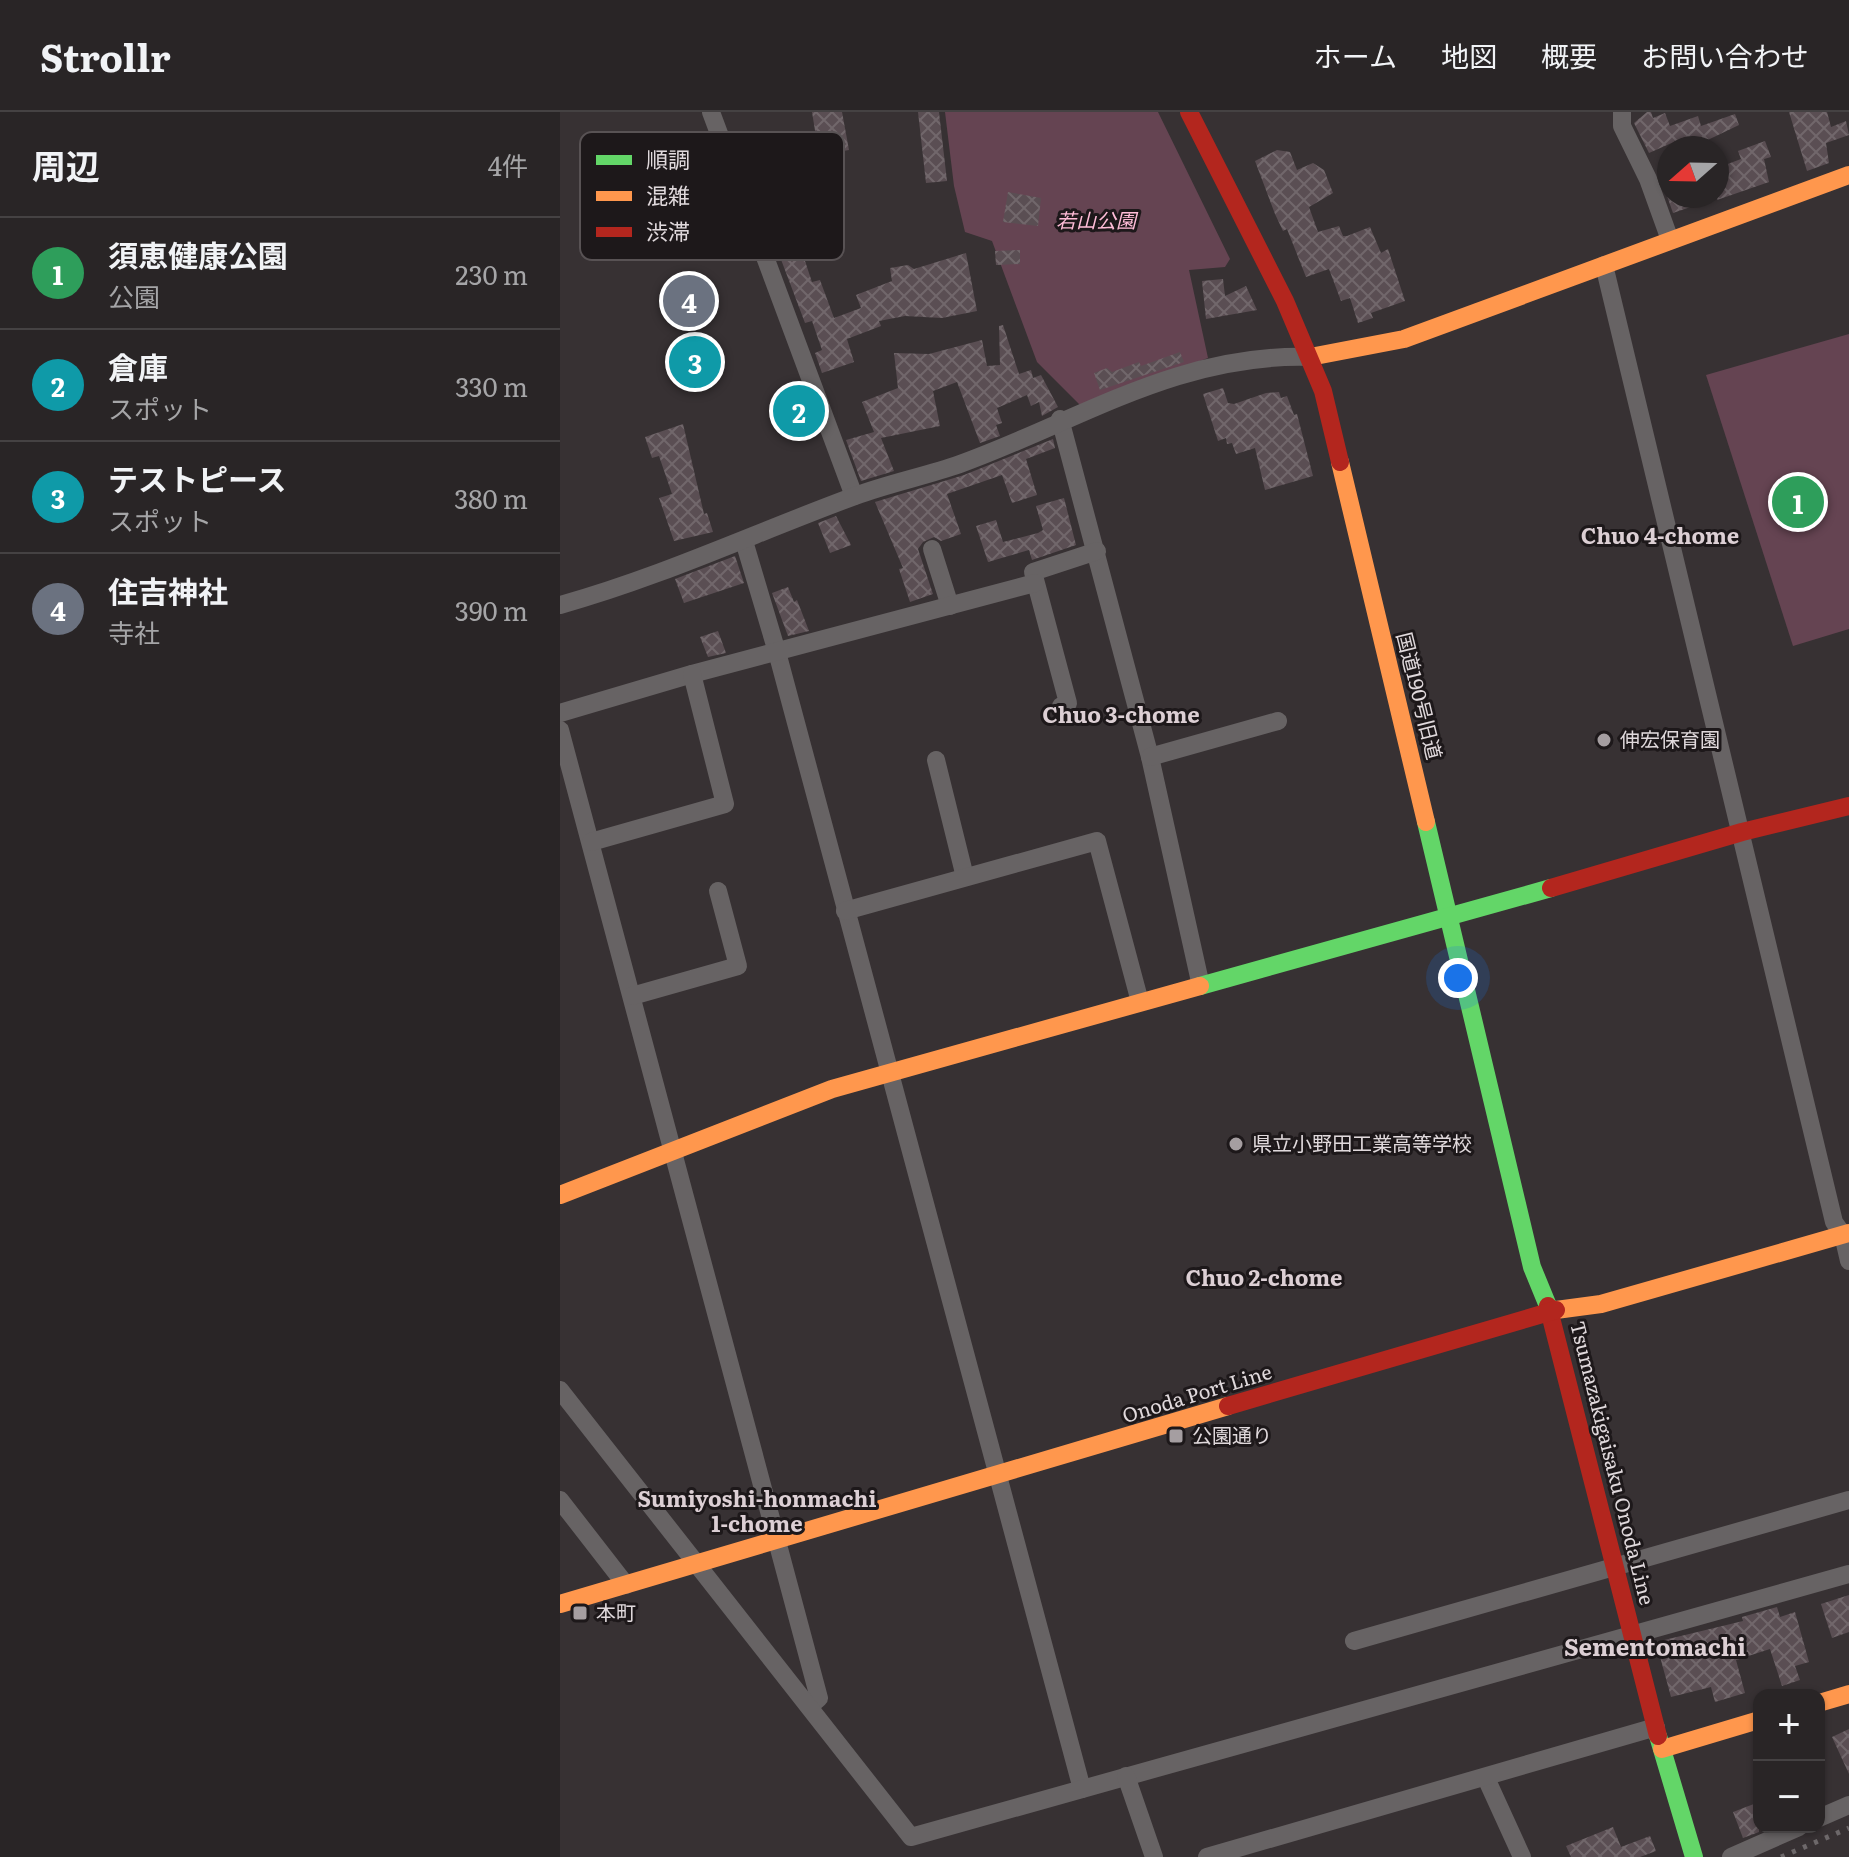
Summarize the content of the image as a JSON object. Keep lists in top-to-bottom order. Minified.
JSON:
{"streets":{"street":["国道190号旧道","Onoda Port Line","Tsumazakigaisaku Onoda Line"]},"crossings":[["国道190号旧道","Onoda Port Line"],["国道190号旧道","Tsumazakigaisaku Onoda Line"],["Onoda Port Line","Tsumazakigaisaku Onoda Line"]],"districts":["Chuo 4-chome","Chuo 3-chome","Chuo 2-chome","Sumiyoshi-honmachi 1-chome","Sementomachi"],"parks":["若山公園"],"places":{"other":["伸宏保育園","県立小野田工業高等学校"],"transit":["公園通り","本町"]},"legend":["順調","混雑","渋滞"],"north":"left","page":{"header":"Strollr","nav":["ホーム","地図","概要","お問い合わせ"],"heading":["周辺","4件"],"list":[{"mark":"1","name":"須恵健康公園","note":"公園","value":"230 m"},{"mark":"2","name":"倉庫","note":"スポット","value":"330 m"},{"mark":"3","name":"テストピース","note":"スポット","value":"380 m"},{"mark":"4","name":"住吉神社","note":"寺社","value":"390 m"}],"pins":["4","3","2","1"],"map_buttons":["+","−"]}}
